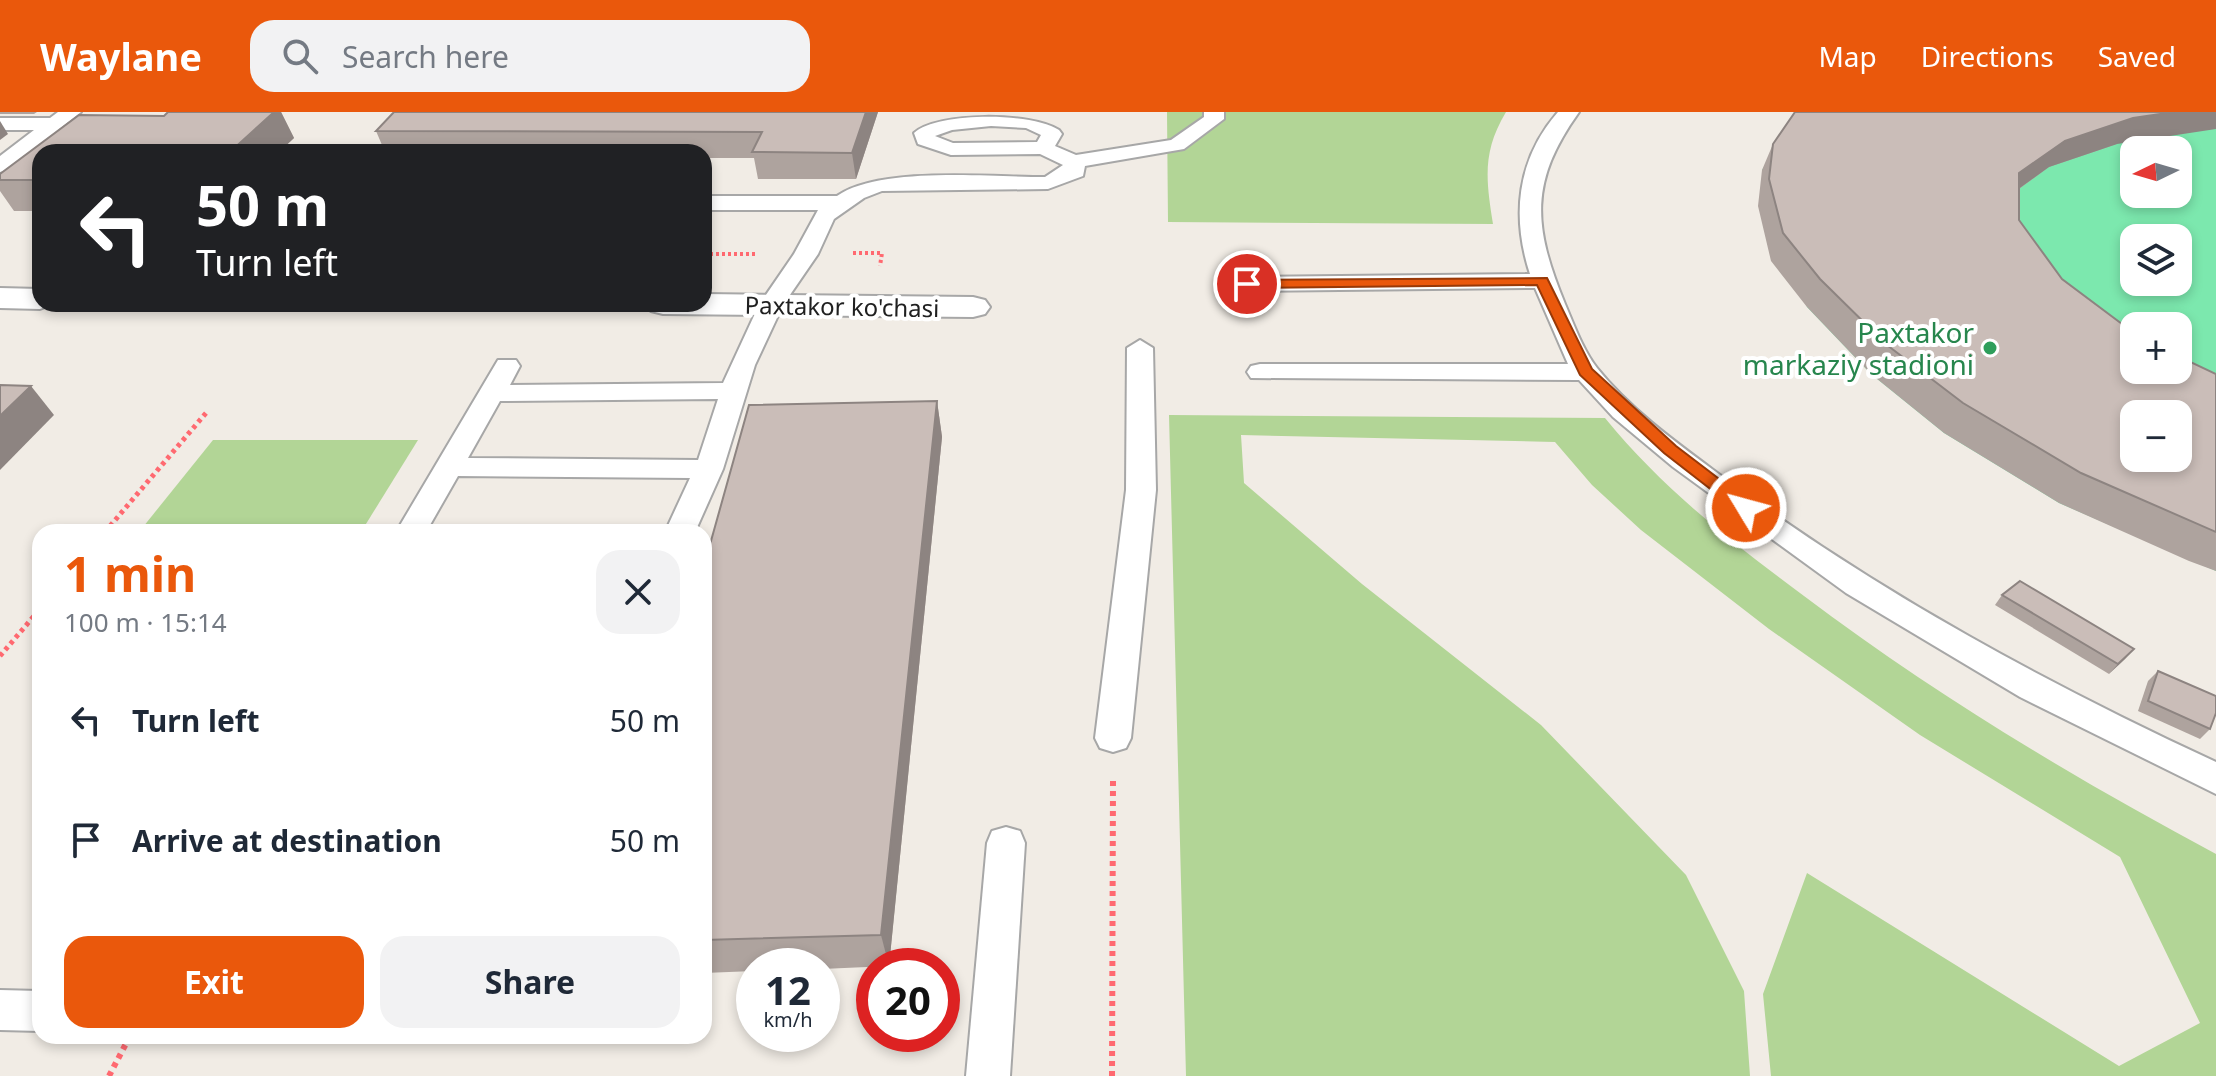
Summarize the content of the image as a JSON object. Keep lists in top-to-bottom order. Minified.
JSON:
{"streets":{"street":["Paxtakor ko'chasi"]},"places":["Paxtakor markaziy stadioni"],"north":"left","page":{"header":"Waylane","search":"Search here","nav":["Map","Directions","Saved"],"map_buttons":["+","−"],"turn":["50 m","Turn left"],"heading":["1 min","100 m · 15:14"],"list":[{"name":"Turn left","value":"50 m"},{"name":"Arrive at destination","value":"50 m"}],"buttons":["Exit","Share"],"speed":"12 km/h","limit":"20"}}
